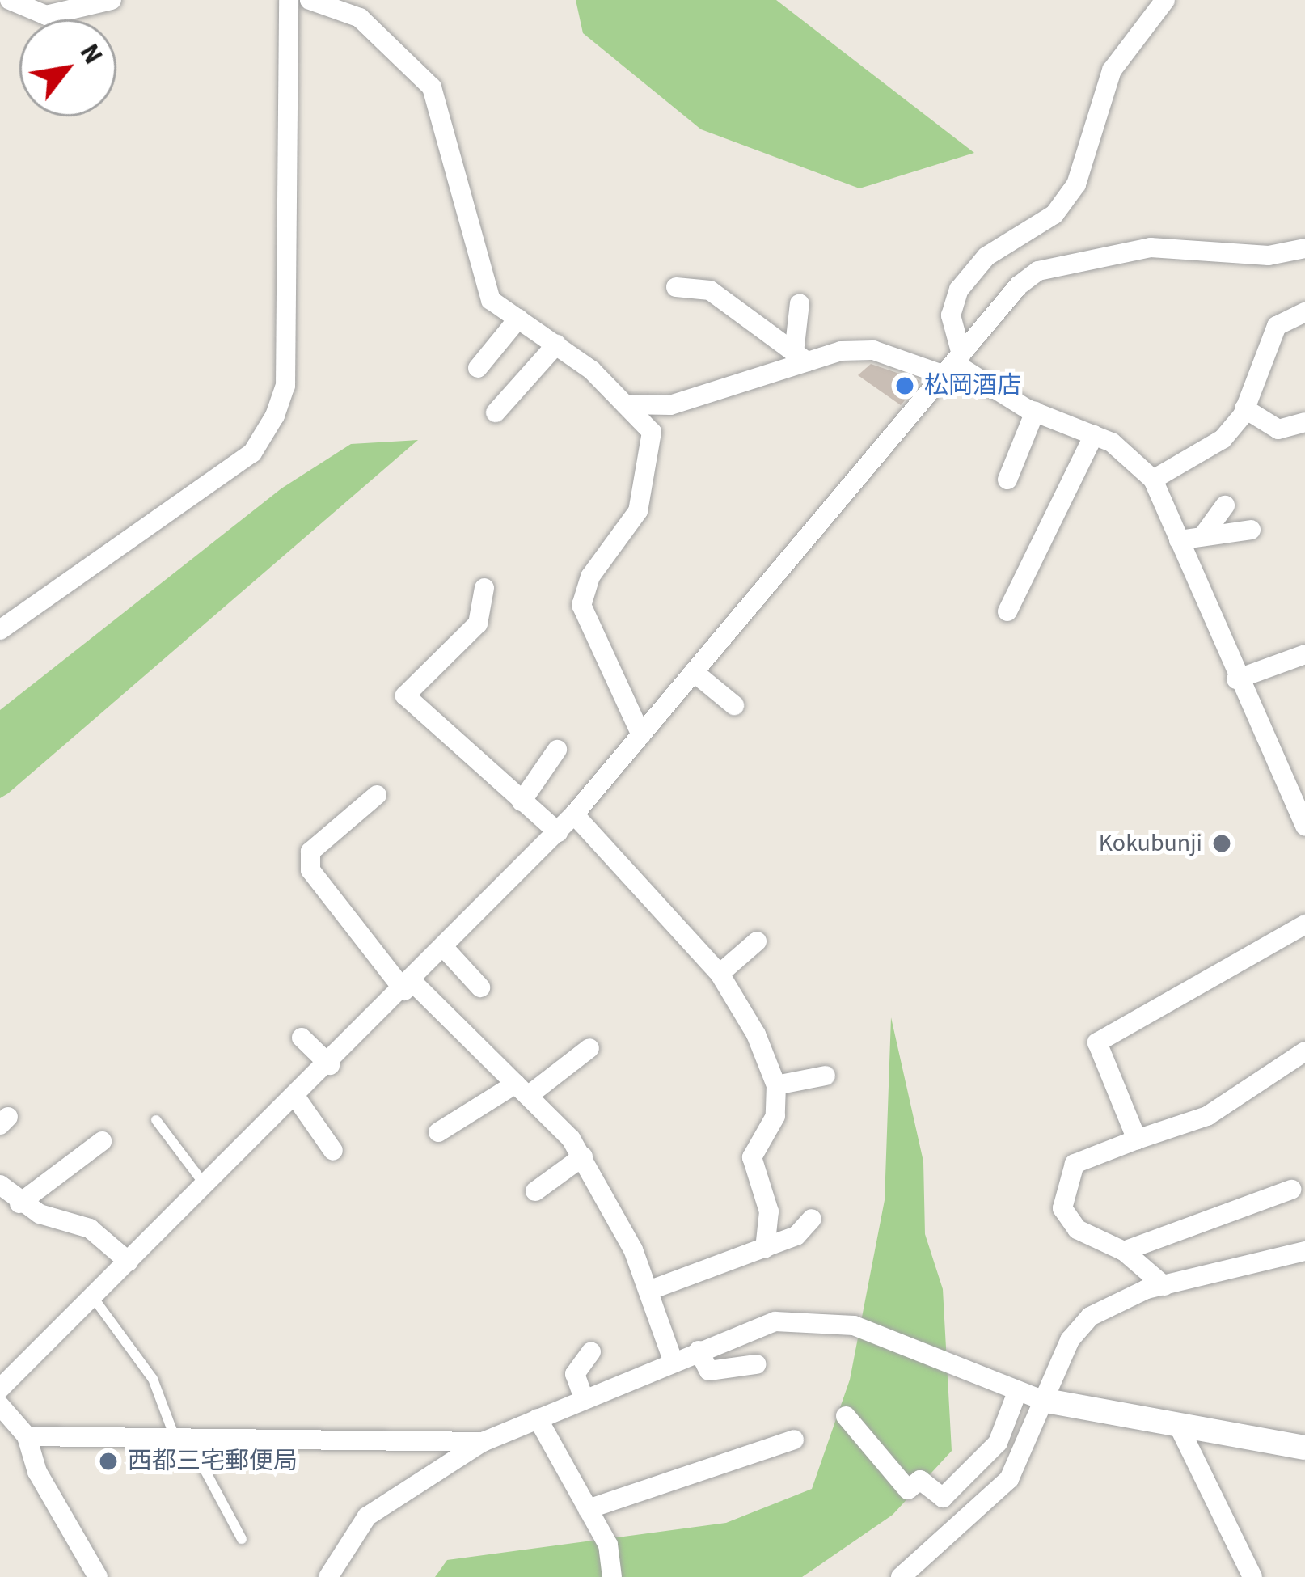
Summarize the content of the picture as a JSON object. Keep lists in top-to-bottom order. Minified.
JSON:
{"places":["松岡酒店","Kokubunji","西都三宅郵便局"],"north":"top right"}
